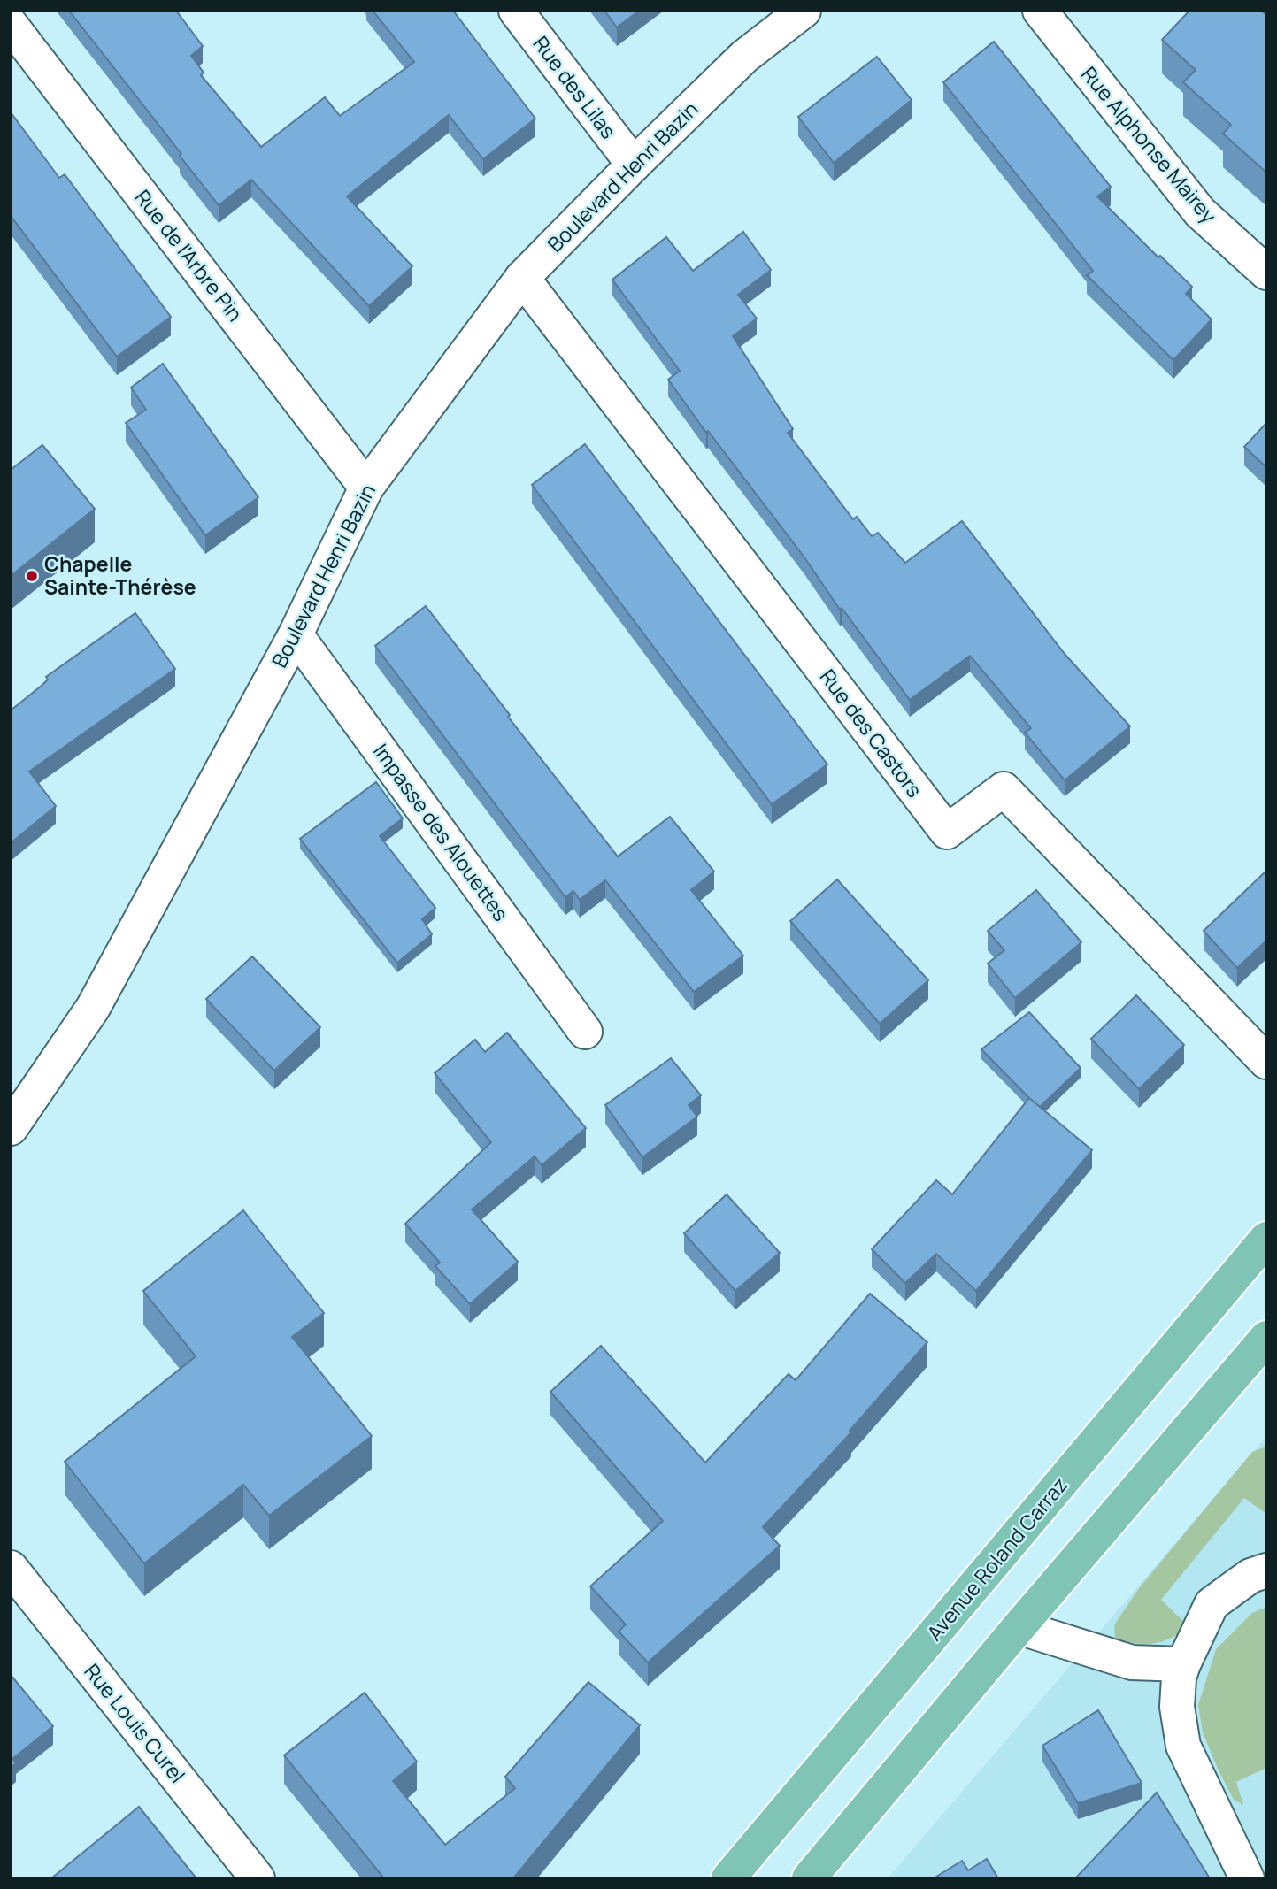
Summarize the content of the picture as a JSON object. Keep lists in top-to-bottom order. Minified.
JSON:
{"streets":{"main road":["Avenue Roland Carraz"],"street":["Rue des Lilas","Rue Alphonse Mairey","Boulevard Henri Bazin","Rue de l'Arbre Pin","Rue des Castors","Impasse des Alouettes","Rue Louis Curel"]},"crossings":[["Rue des Lilas","Boulevard Henri Bazin"],["Boulevard Henri Bazin","Rue de l'Arbre Pin"],["Boulevard Henri Bazin","Rue des Castors"],["Boulevard Henri Bazin","Impasse des Alouettes"]],"places":["Chapelle Sainte-Thérèse"]}
